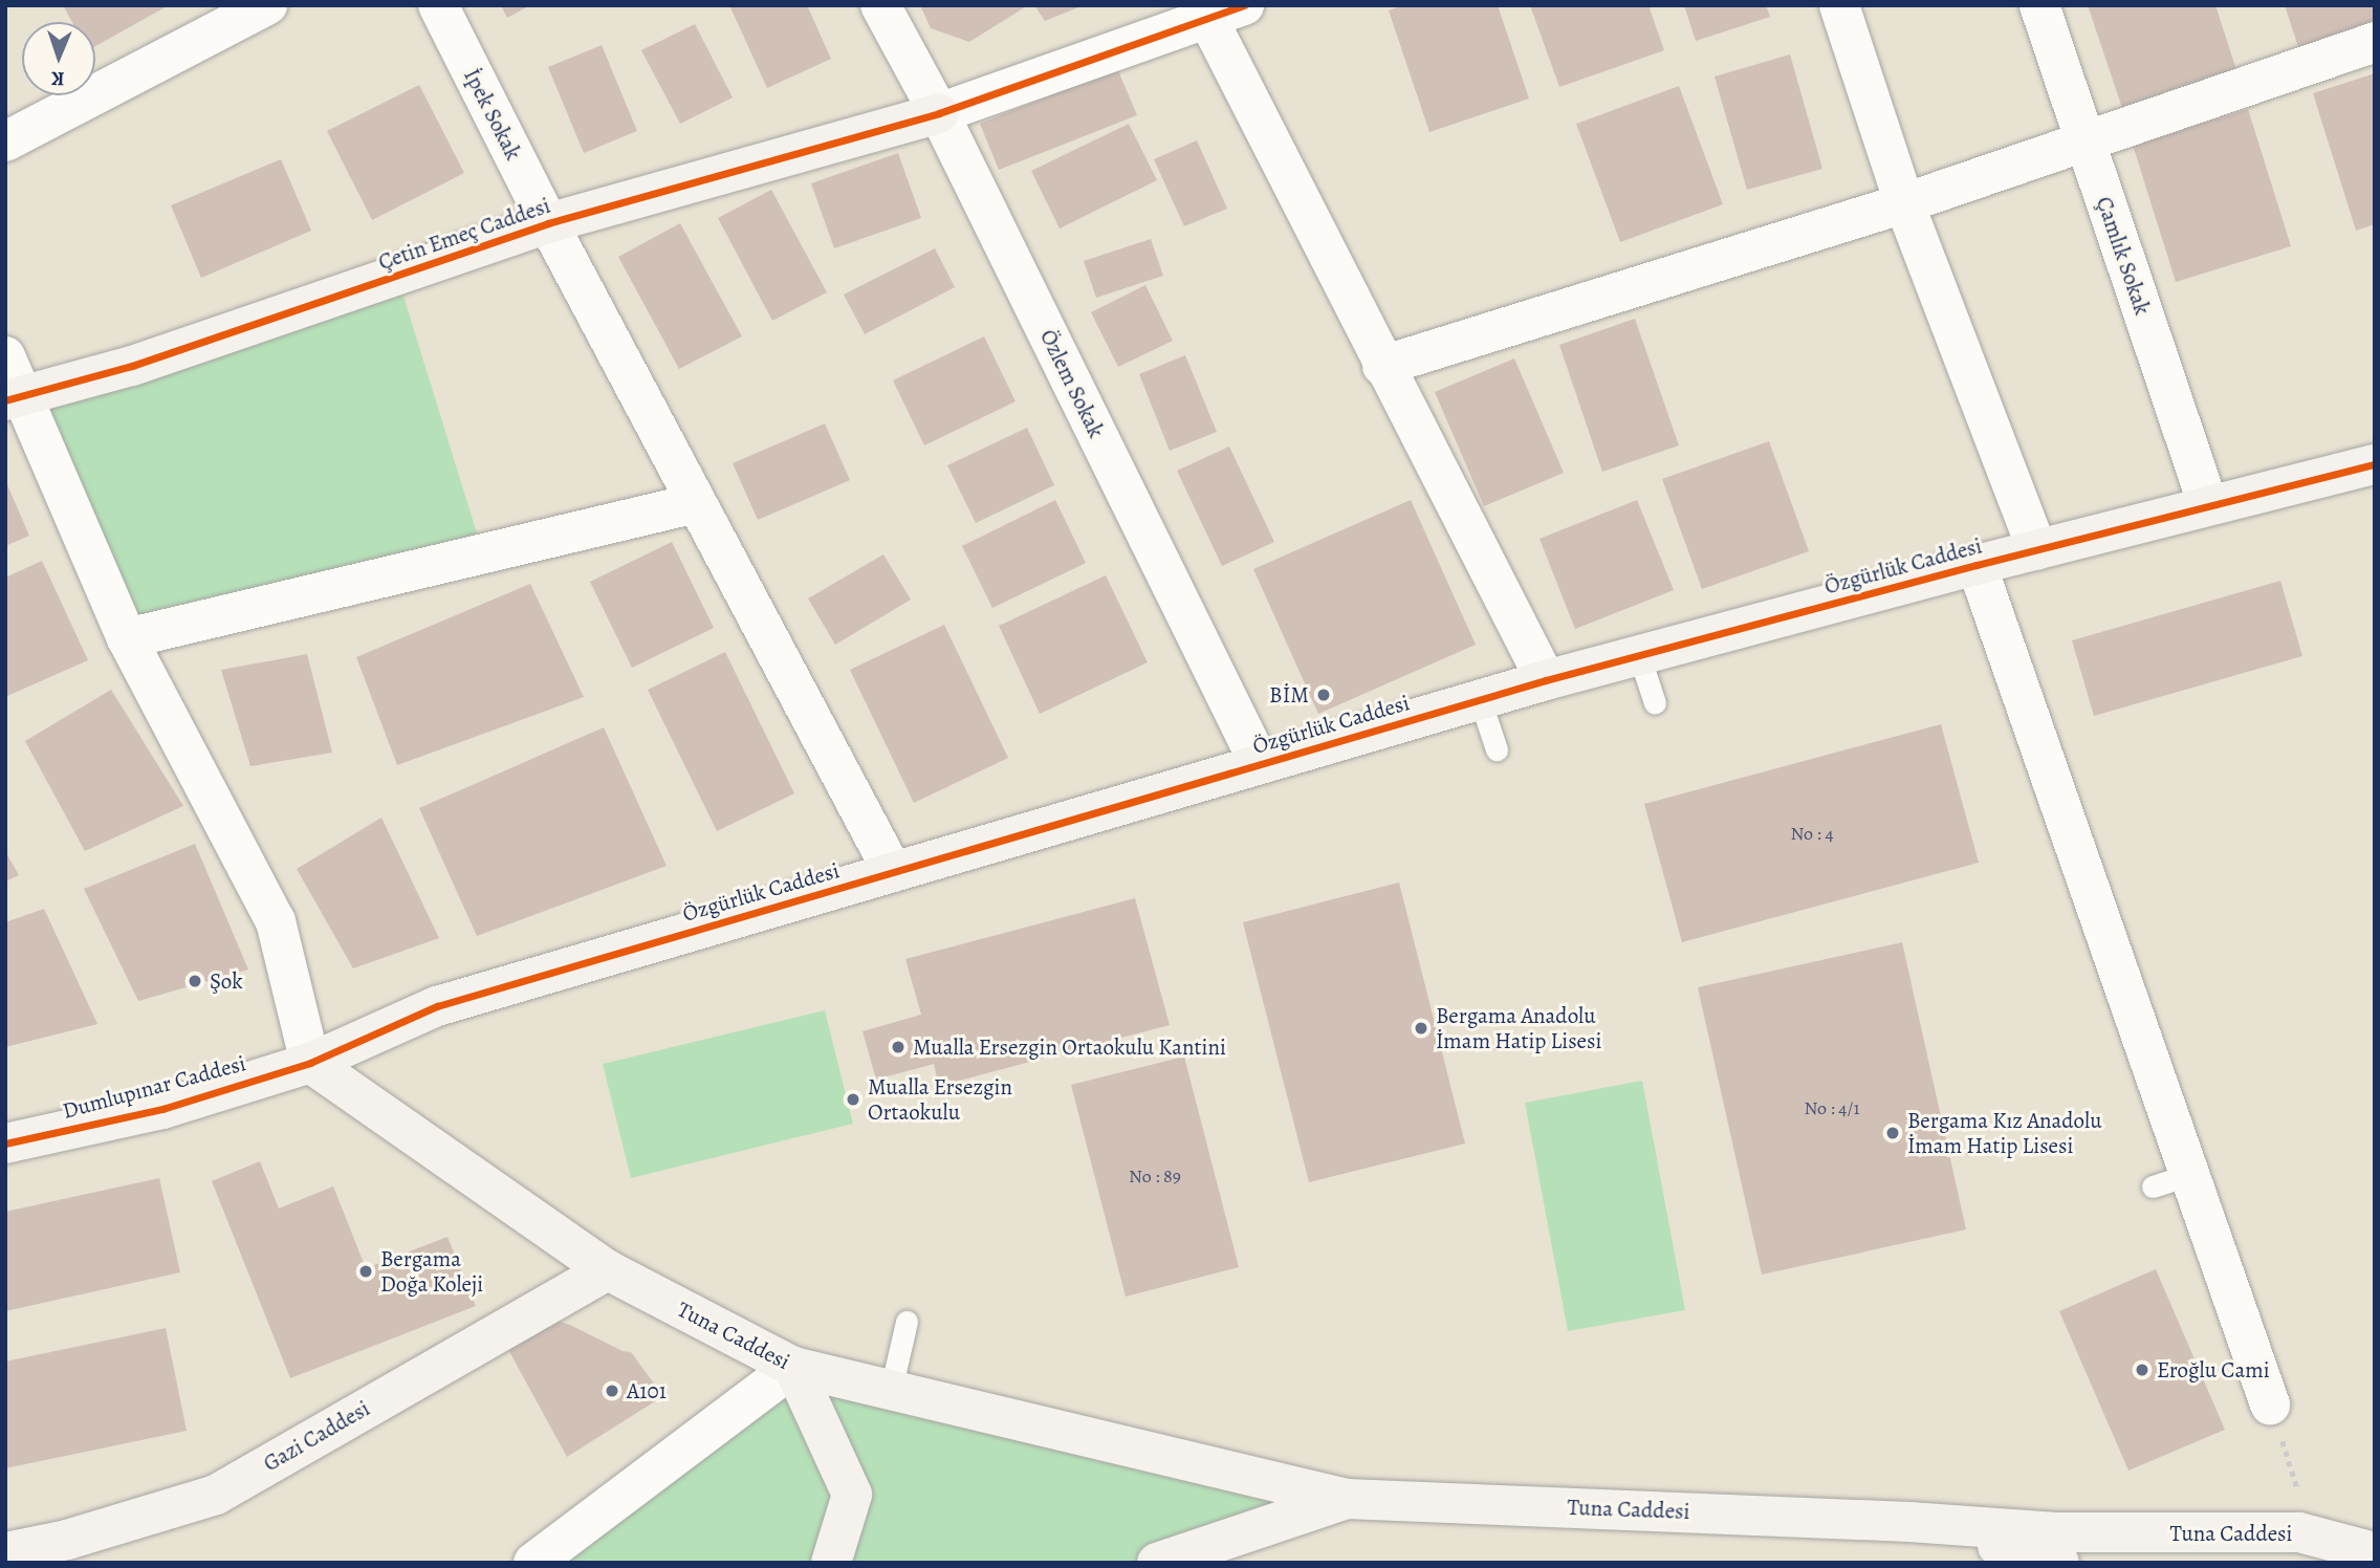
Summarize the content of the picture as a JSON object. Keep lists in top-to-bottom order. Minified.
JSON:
{"streets":{"main road":["Çetin Emeç Caddesi","Özgürlük Caddesi","Dumlupınar Caddesi","Tuna Caddesi","Gazi Caddesi"],"street":["İpek Sokak","Çamlık Sokak","Özlem Sokak"]},"crossings":[["İpek Sokak","Çetin Emeç Caddesi"],["İpek Sokak","Özgürlük Caddesi"],["Çetin Emeç Caddesi","Özlem Sokak"],["Çamlık Sokak","Özgürlük Caddesi"],["Özlem Sokak","Özgürlük Caddesi"],["Özgürlük Caddesi","Dumlupınar Caddesi"],["Özgürlük Caddesi","Tuna Caddesi"],["Dumlupınar Caddesi","Tuna Caddesi"],["Tuna Caddesi","Gazi Caddesi"]],"places":["BİM","Şok","Bergama Anadolu İmam Hatip Lisesi","Mualla Ersezgin Ortaokulu Kantini","Mualla Ersezgin Ortaokulu","Bergama Kız Anadolu İmam Hatip Lisesi","Bergama Doğa Koleji","Eroğlu Cami","A101"],"house_numbers":["No : 4","No : 4/1","No : 89"],"north":"bottom"}
